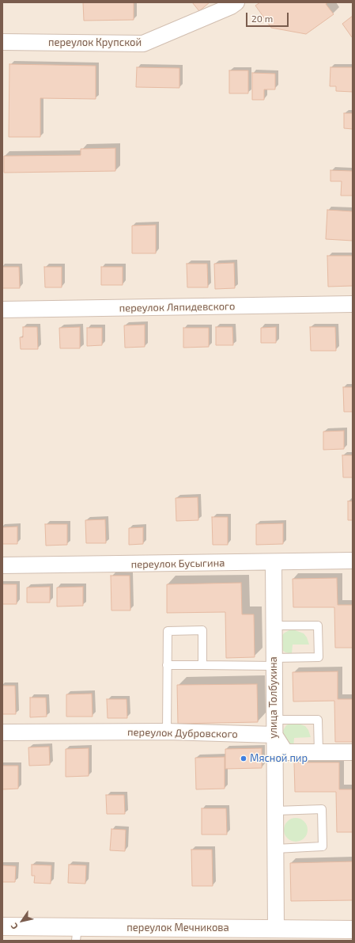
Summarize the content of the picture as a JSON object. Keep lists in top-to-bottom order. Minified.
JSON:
{"streets":{"street":["переулок Крупской","переулок Ляпидевского","переулок Бусыгина","улица Толбухина","переулок Дубровского","переулок Мечникова"]},"crossings":[["переулок Бусыгина","улица Толбухина"],["улица Толбухина","переулок Дубровского"],["улица Толбухина","переулок Мечникова"]],"places":["Мясной пир"],"scale_bar":"20 m","north":"bottom left"}
